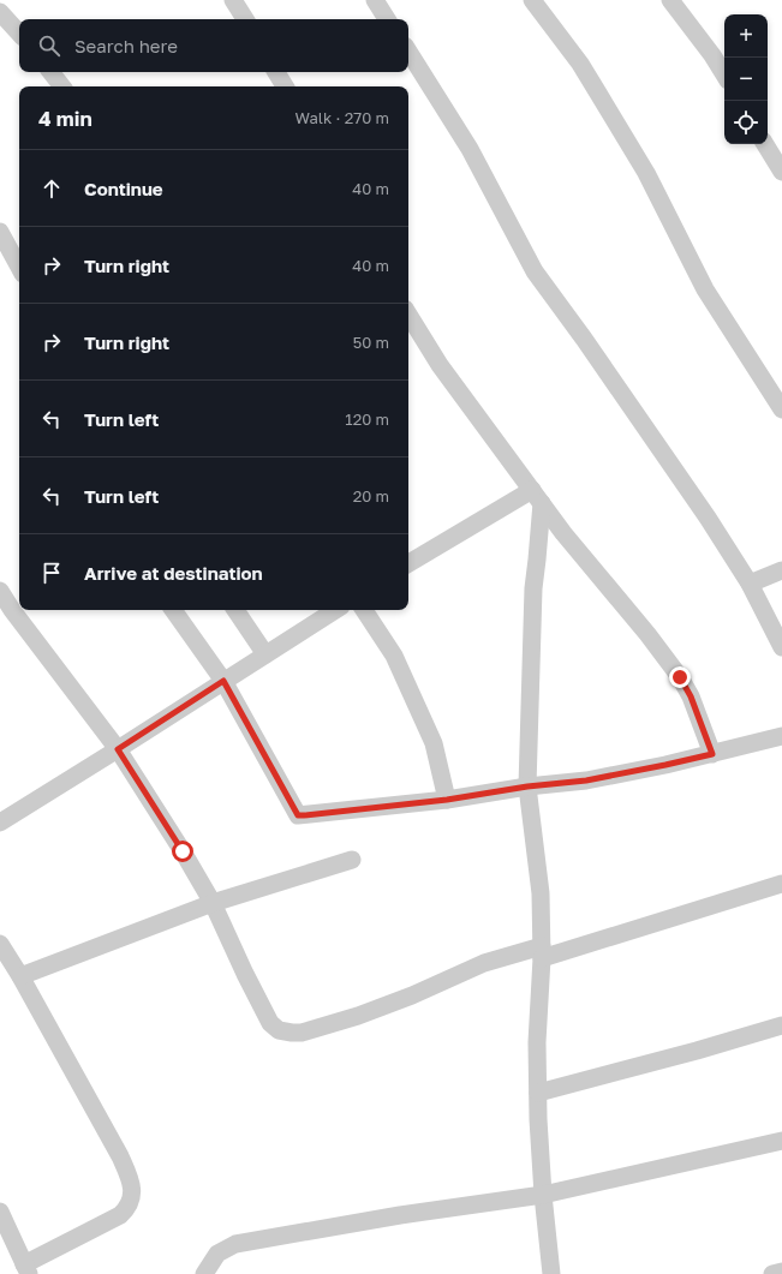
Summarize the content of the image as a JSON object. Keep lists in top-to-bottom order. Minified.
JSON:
{"page":{"map_buttons":["+","−"],"search":"Search here","heading":["4 min","Walk · 270 m"],"list":[["Continue","40 m"],["Turn right","40 m"],["Turn right","50 m"],["Turn left","120 m"],["Turn left","20 m"],"Arrive at destination"]}}
